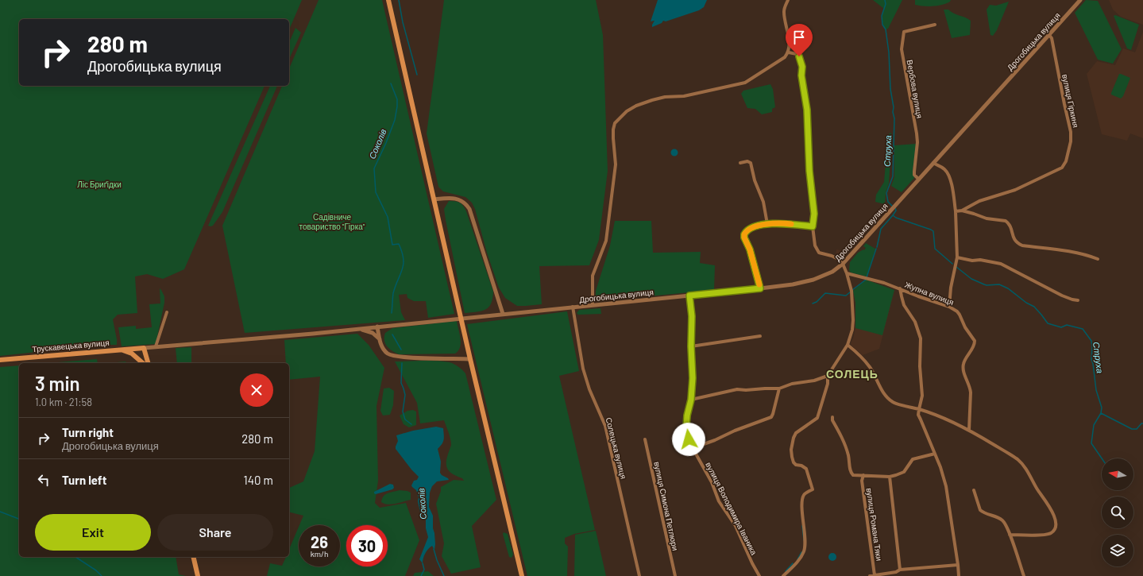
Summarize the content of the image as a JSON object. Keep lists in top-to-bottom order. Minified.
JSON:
{"streets":{"main road":["Трускавецька вулиця"],"street":["Дрогобицька вулиця","Вербова вулиця","вулиця Гіркиня","Жупна вулиця","Солецька вулиця","вулиця Симона Петлюри","вулиця Володимира Іваника","вулиця Романа Тяки"]},"crossings":[["Дрогобицька вулиця","Вербова вулиця"],["Дрогобицька вулиця","вулиця Гіркиня"],["Дрогобицька вулиця","Трускавецька вулиця"],["Дрогобицька вулиця","Солецька вулиця"],["Дрогобицька вулиця","вулиця Володимира Іваника"]],"districts":["СОЛЕЦЬ"],"water":["Соколів","Струха"],"parks":["Ліс Бриґідки","Садівниче товариство \"Гірка\""],"north":"left","page":{"turn":["280 m","Дрогобицька вулиця"],"heading":["3 min","1.0 km · 21:58"],"list":[{"name":"Turn right","note":"Дрогобицька вулиця","value":"280 m"},{"name":"Turn left","value":"140 m"}],"buttons":["Exit","Share"],"speed":"26 km/h","limit":"30"}}
